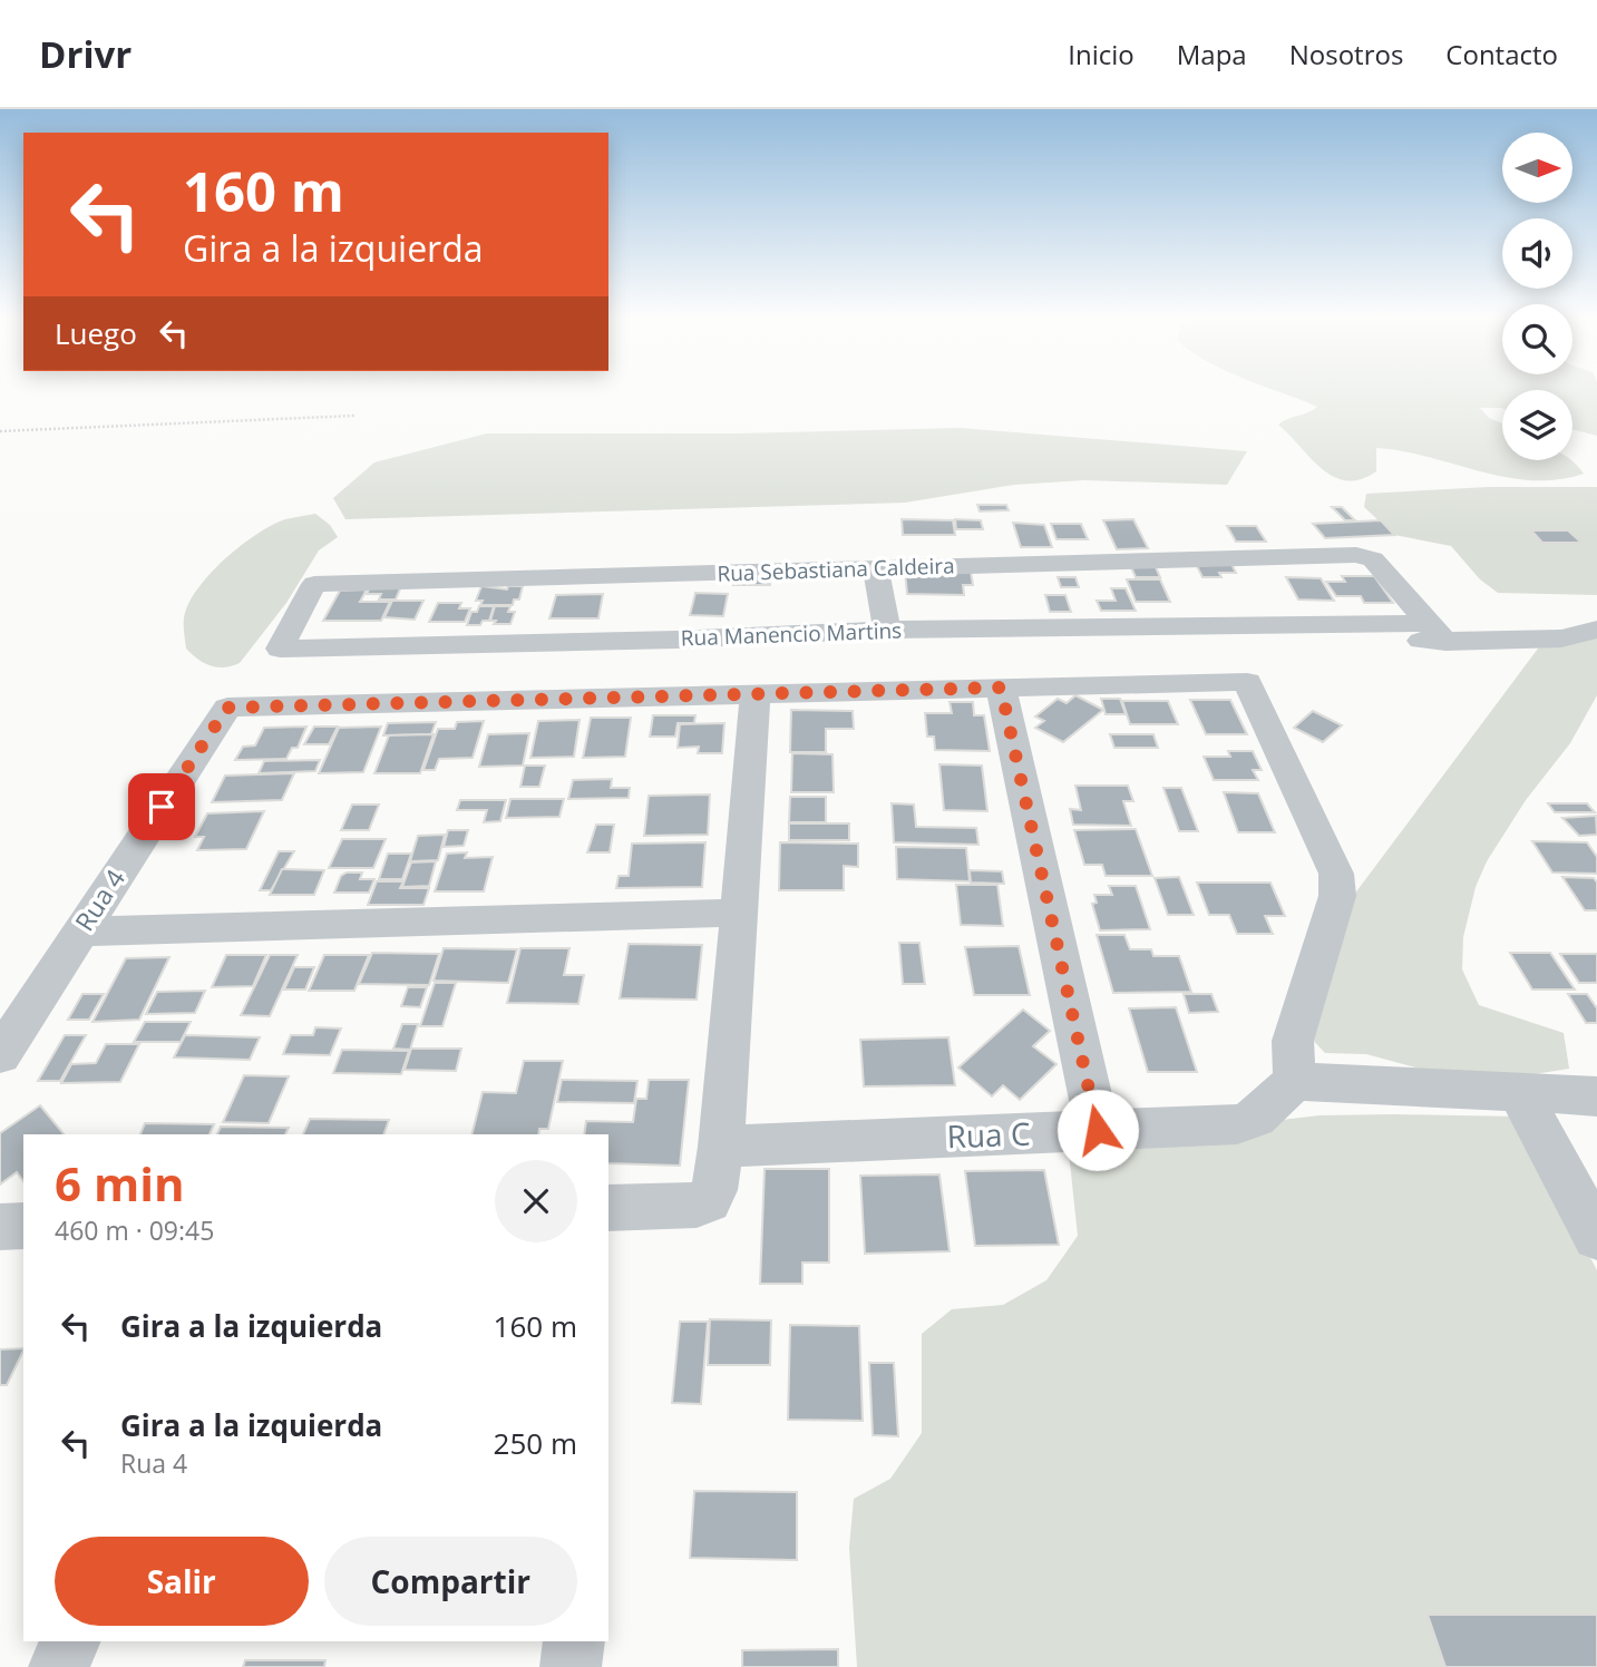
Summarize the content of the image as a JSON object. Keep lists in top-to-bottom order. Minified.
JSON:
{"streets":{"street":["Rua Sebastiana Caldeira","Rua Manencio Martins","Rua 4","Rua C"]},"crossings":[["Rua Sebastiana Caldeira","Rua Manencio Martins"]],"north":"right","page":{"header":"Drivr","nav":["Inicio","Mapa","Nosotros","Contacto"],"turn":["160 m","Gira a la izquierda"],"then":"Luego","heading":["6 min","460 m · 09:45"],"list":[{"name":"Gira a la izquierda","value":"160 m"},{"name":"Gira a la izquierda","note":"Rua 4","value":"250 m"}],"buttons":["Salir","Compartir"]}}
